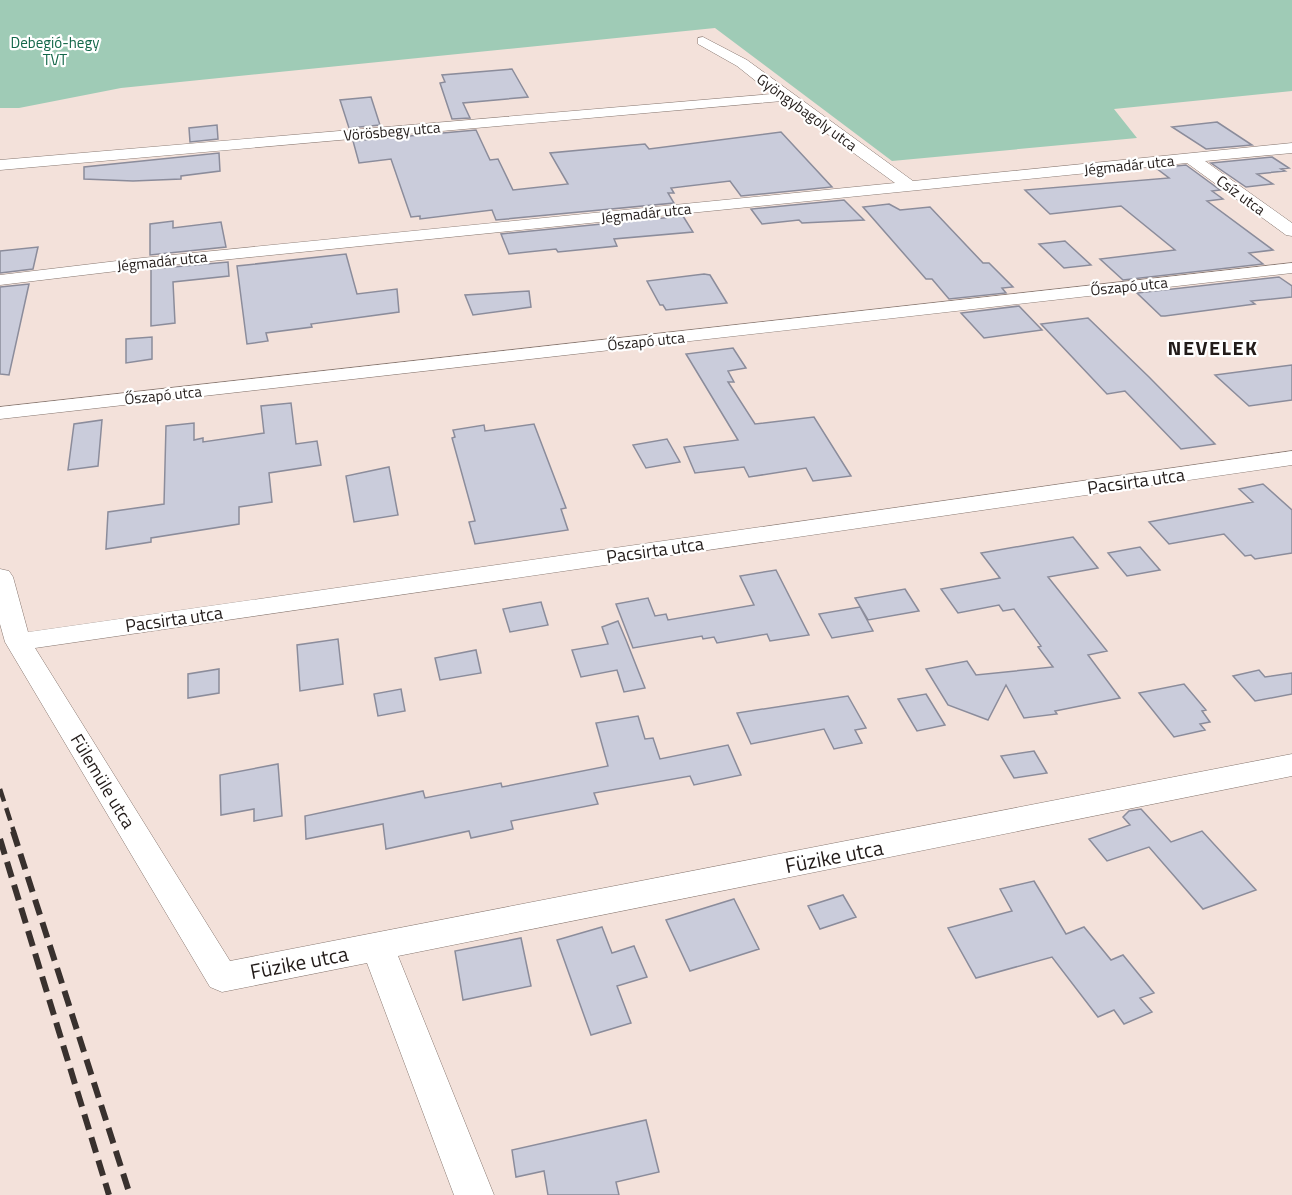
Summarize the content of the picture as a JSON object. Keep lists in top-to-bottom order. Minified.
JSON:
{"streets":{"street":["Gyöngybagoly utca","Vörösbegy utca","Jégmadár utca","Csíz utca","Őszapó utca","Pacsirta utca","Fülemüle utca","Füzike utca"]},"crossings":[["Gyöngybagoly utca","Vörösbegy utca"],["Gyöngybagoly utca","Jégmadár utca"],["Jégmadár utca","Csíz utca"],["Pacsirta utca","Fülemüle utca"],["Fülemüle utca","Füzike utca"]],"districts":["NEVELEK"],"parks":["Debegió-hegy TVT"]}
